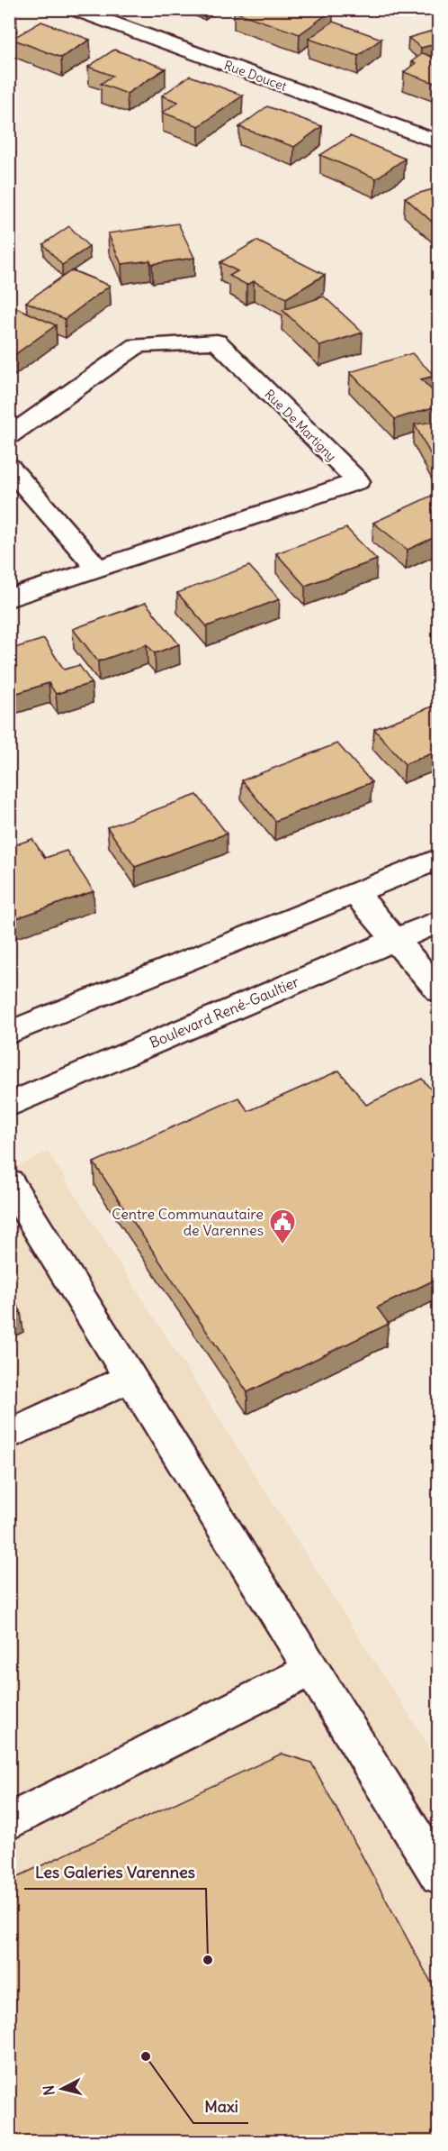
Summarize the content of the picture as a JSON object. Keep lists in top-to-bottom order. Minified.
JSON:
{"streets":{"street":["Rue Doucet","Rue De Martigny","Boulevard René-Gaultier"]},"places":{"public building":["Centre Communautaire de Varennes"],"other":["Les Galeries Varennes","Maxi"]},"north":"left"}
